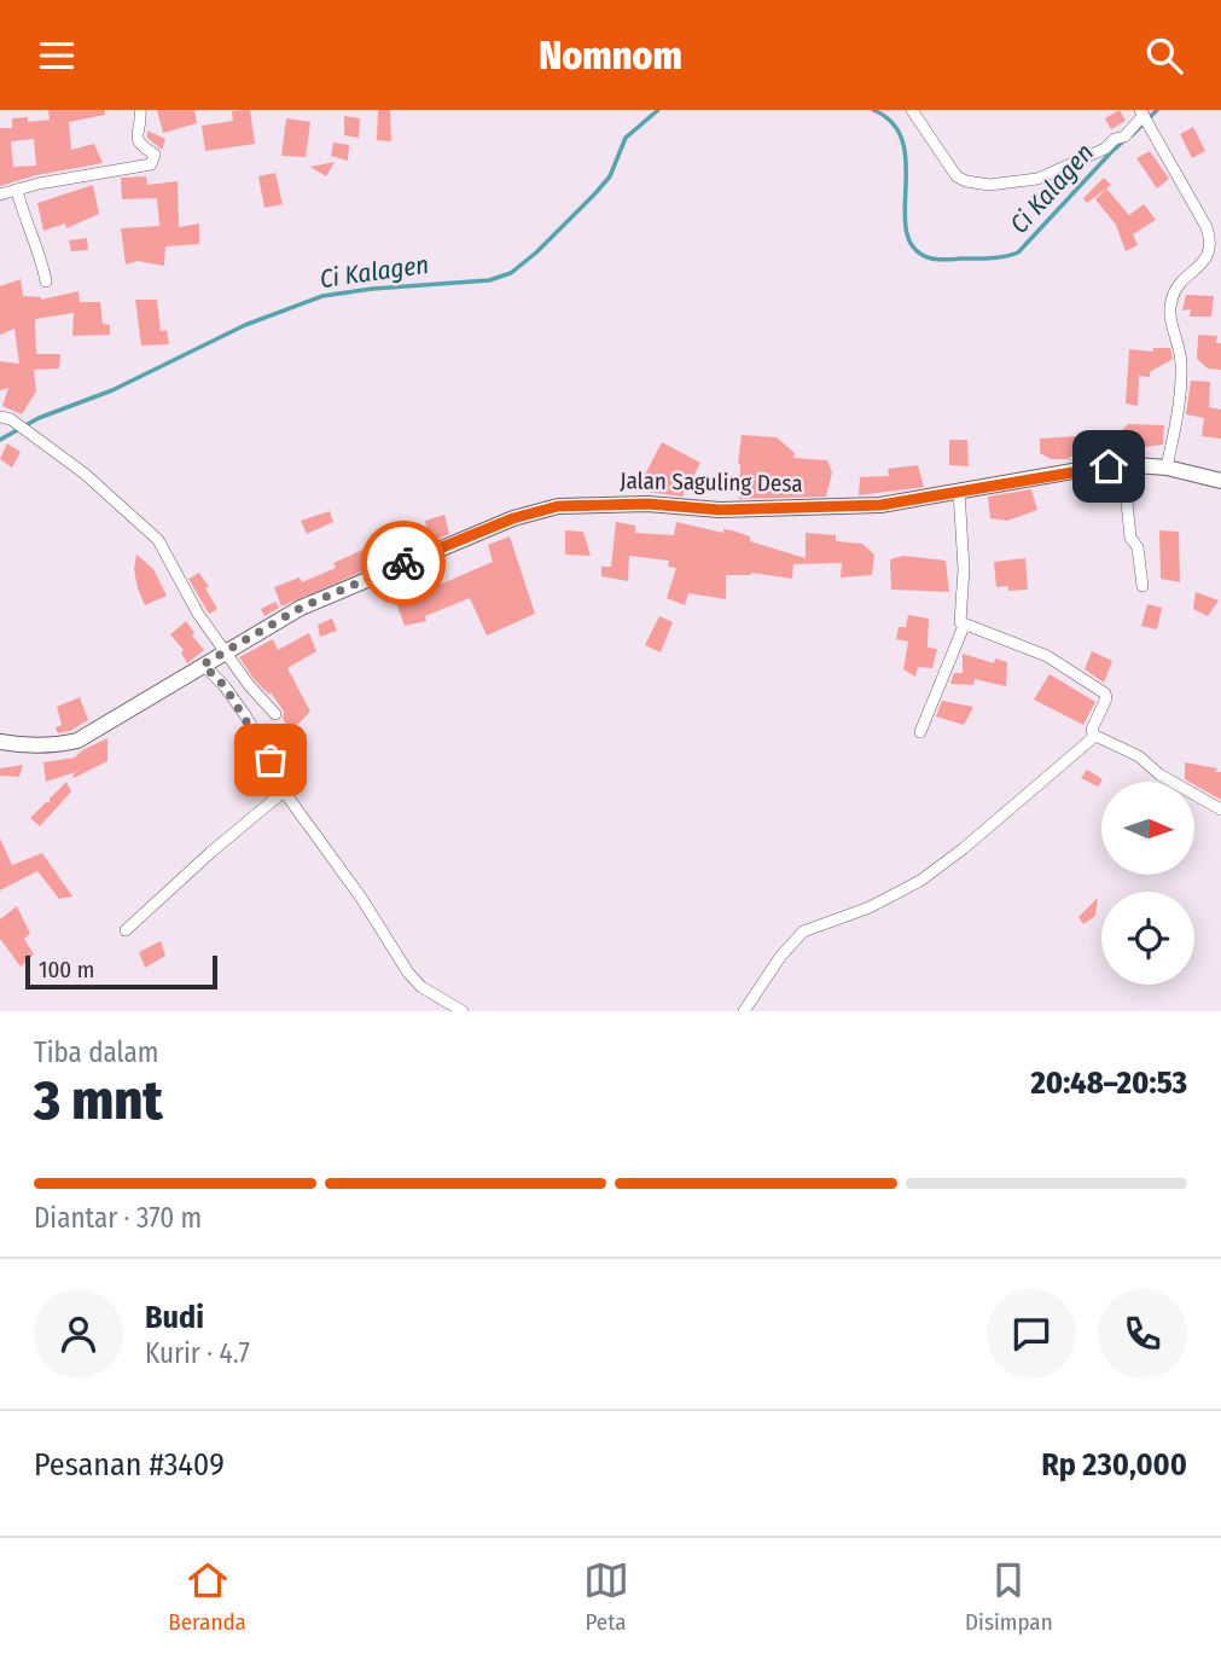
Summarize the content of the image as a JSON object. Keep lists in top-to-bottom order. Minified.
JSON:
{"streets":{"street":["Jalan Saguling Desa"]},"water":["Ci Kalagen"],"scale_bar":"100 m","north":"right","page":{"header":"Nomnom","scale":"100 m","heading":["3 mnt","Tiba dalam","20:48–20:53"],"panel":["Budi","Kurir · 4.7","Pesanan #3409","Rp 230,000"],"bar":"Diantar · 370 m","tabs":["Beranda","Peta","Disimpan"]}}
